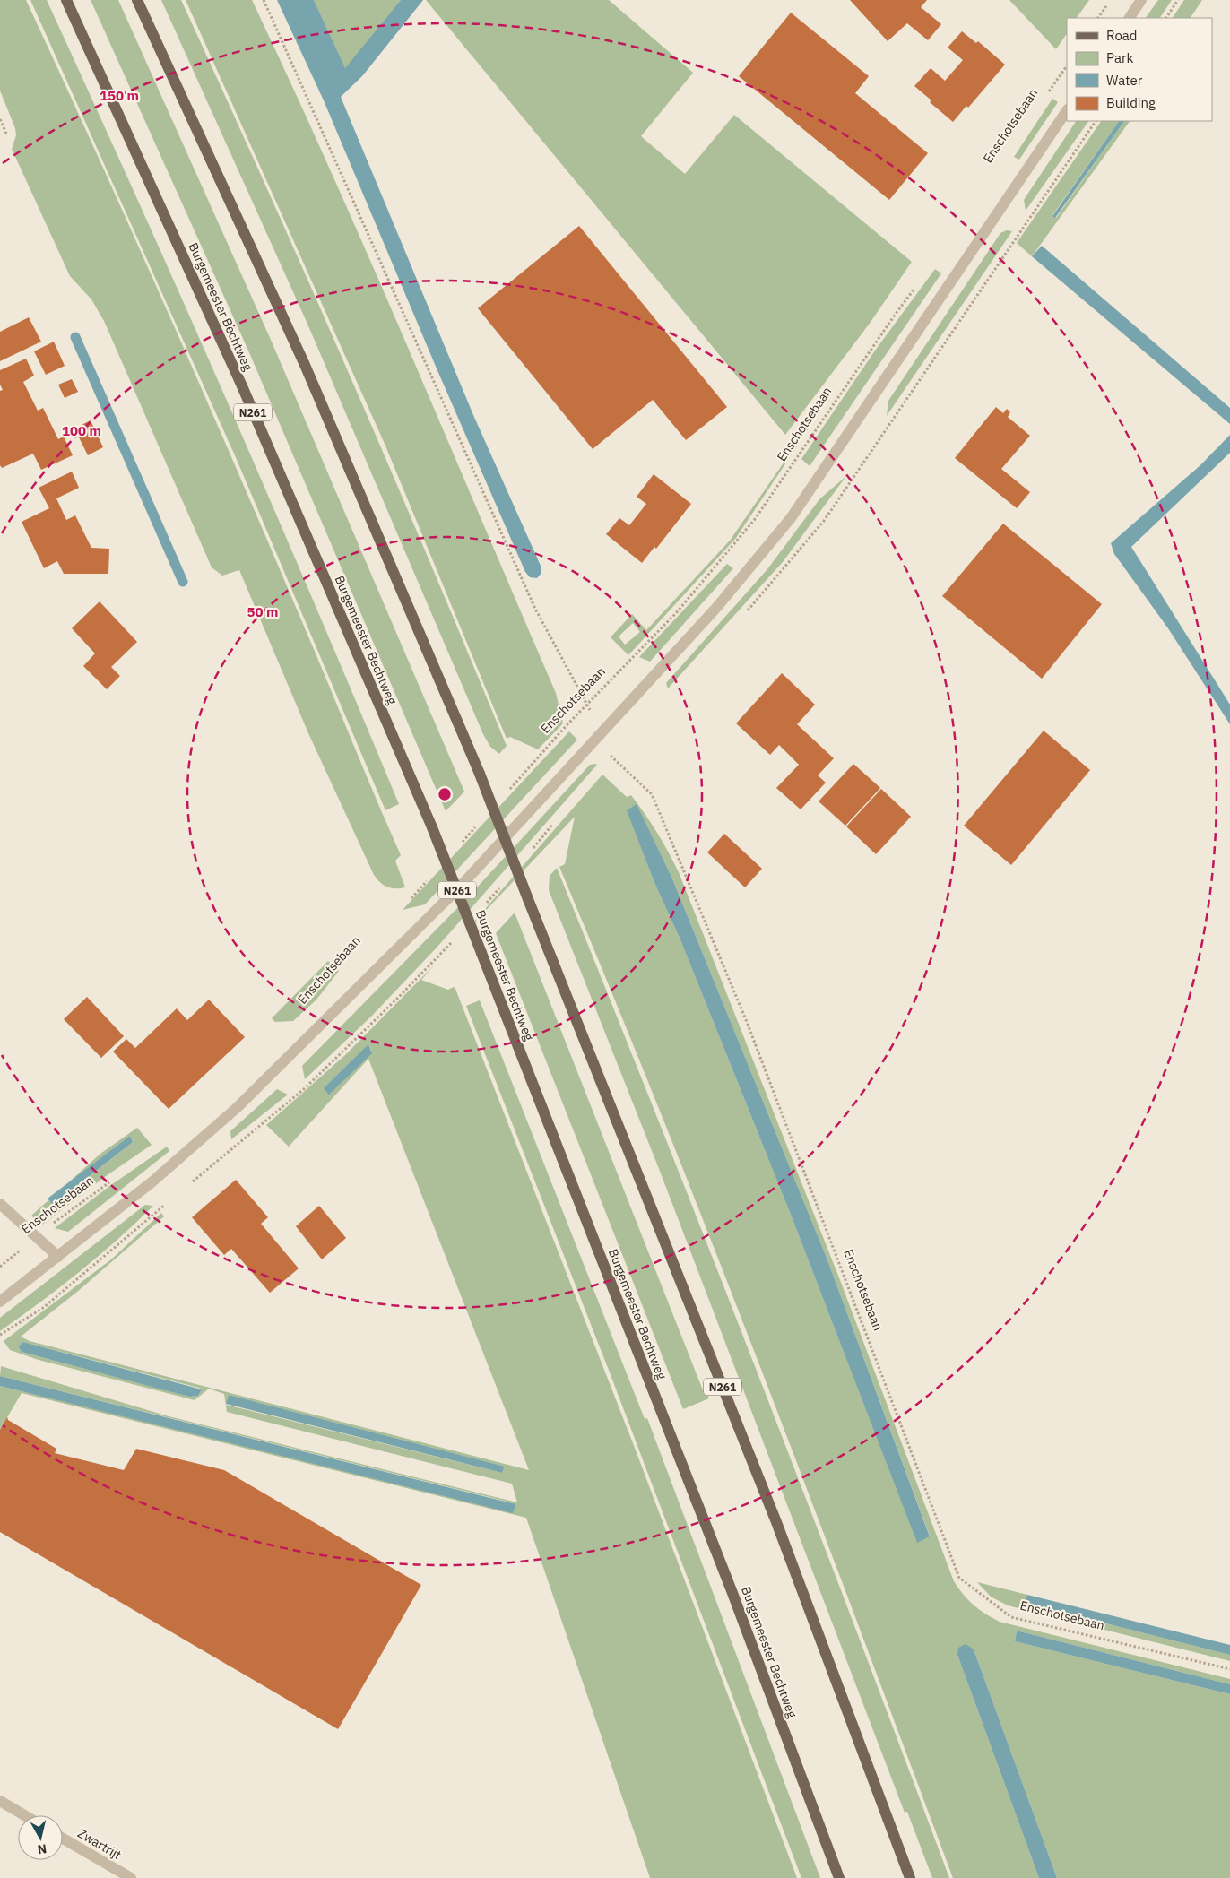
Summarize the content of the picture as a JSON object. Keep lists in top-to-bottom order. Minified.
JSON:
{"streets":{"main road":["Burgemeester Bechtweg","N261"],"street":["Zwartrijt"],"path":["Enschotsebaan"]},"legend":["Road","Park","Water","Building"],"north":"bottom","rings":["150 m","100 m","50 m"]}
